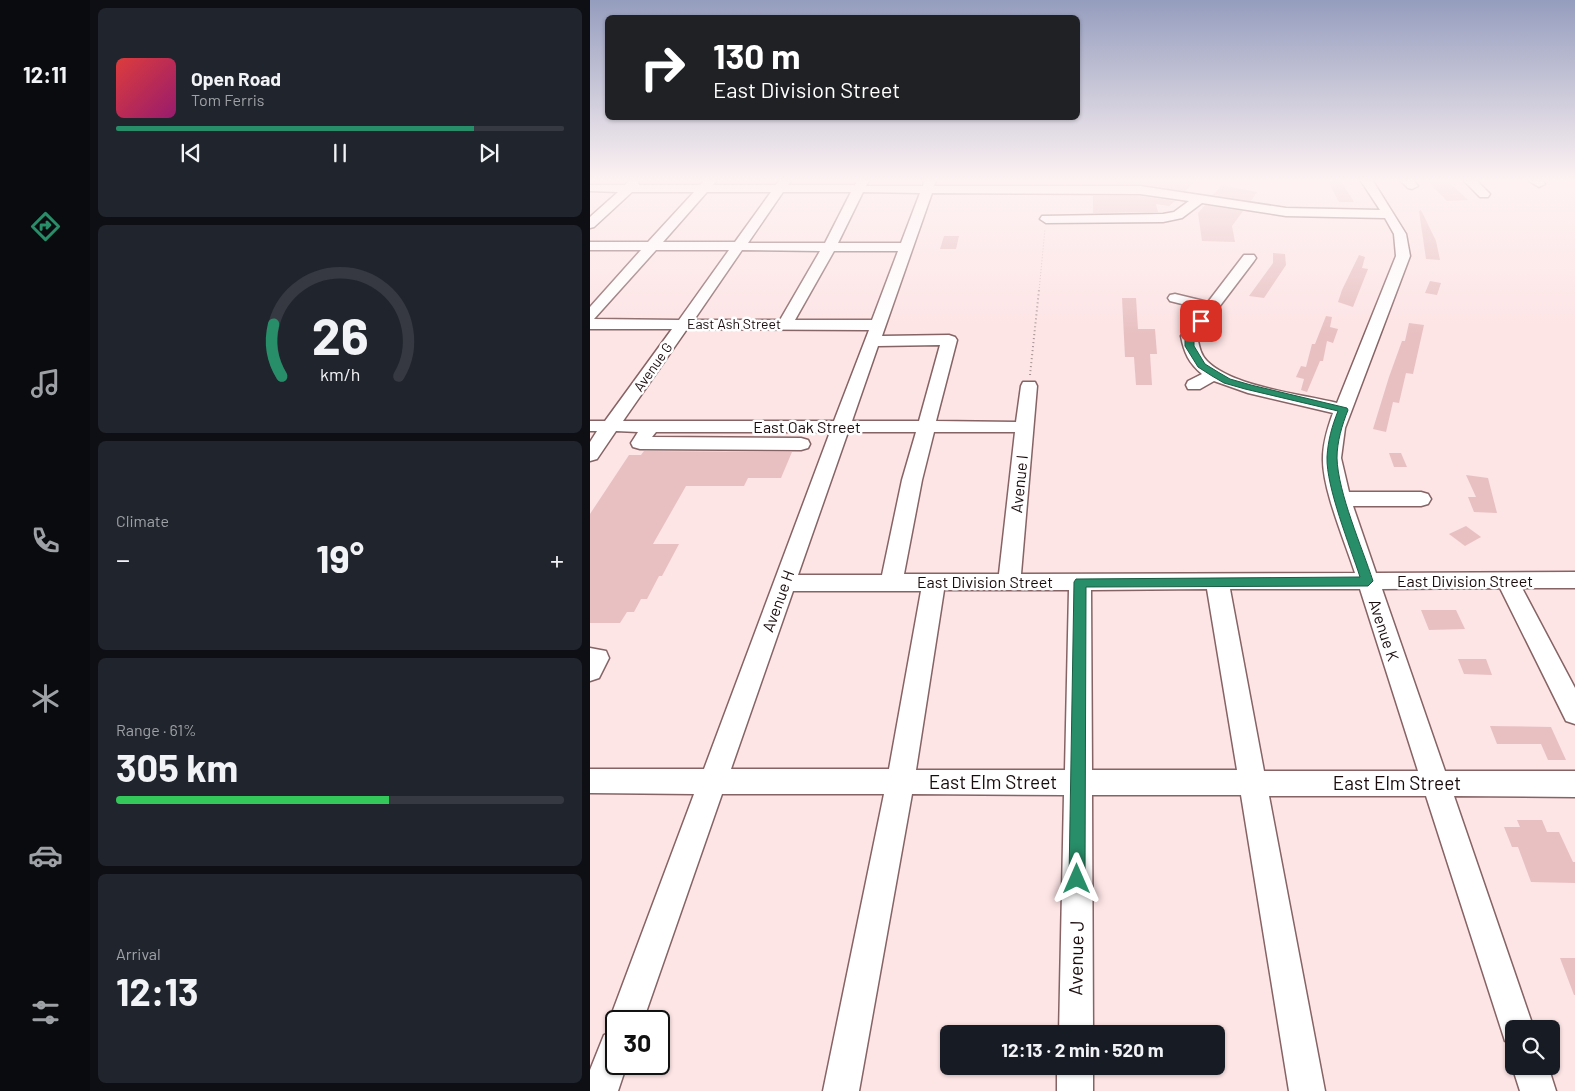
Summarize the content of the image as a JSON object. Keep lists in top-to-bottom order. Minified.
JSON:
{"streets":{"street":["East Ash Street","Avenue G","East Oak Street","Avenue I","East Division Street","Avenue H","Avenue K","East Elm Street","Avenue J"]},"crossings":[["East Ash Street","Avenue G"],["East Ash Street","East Oak Street"],["East Ash Street","Avenue H"],["Avenue G","East Oak Street"],["East Oak Street","Avenue I"],["East Oak Street","Avenue H"],["Avenue I","East Division Street"],["East Division Street","Avenue H"],["East Division Street","Avenue K"],["East Division Street","Avenue J"],["Avenue H","East Elm Street"],["Avenue K","East Elm Street"],["East Elm Street","Avenue J"]],"page":{"tabs":"12:11","turn":["130 m","East Division Street"],"song":["Open Road","Tom Ferris"],"tile":["Climate",["Range · 61%","305 km"],["Arrival","12:13"]],"heat":["−","19°","+"],"limit":"30","trip":"12:13 · 2 min · 520 m","gauge":["26","km/h"]}}
